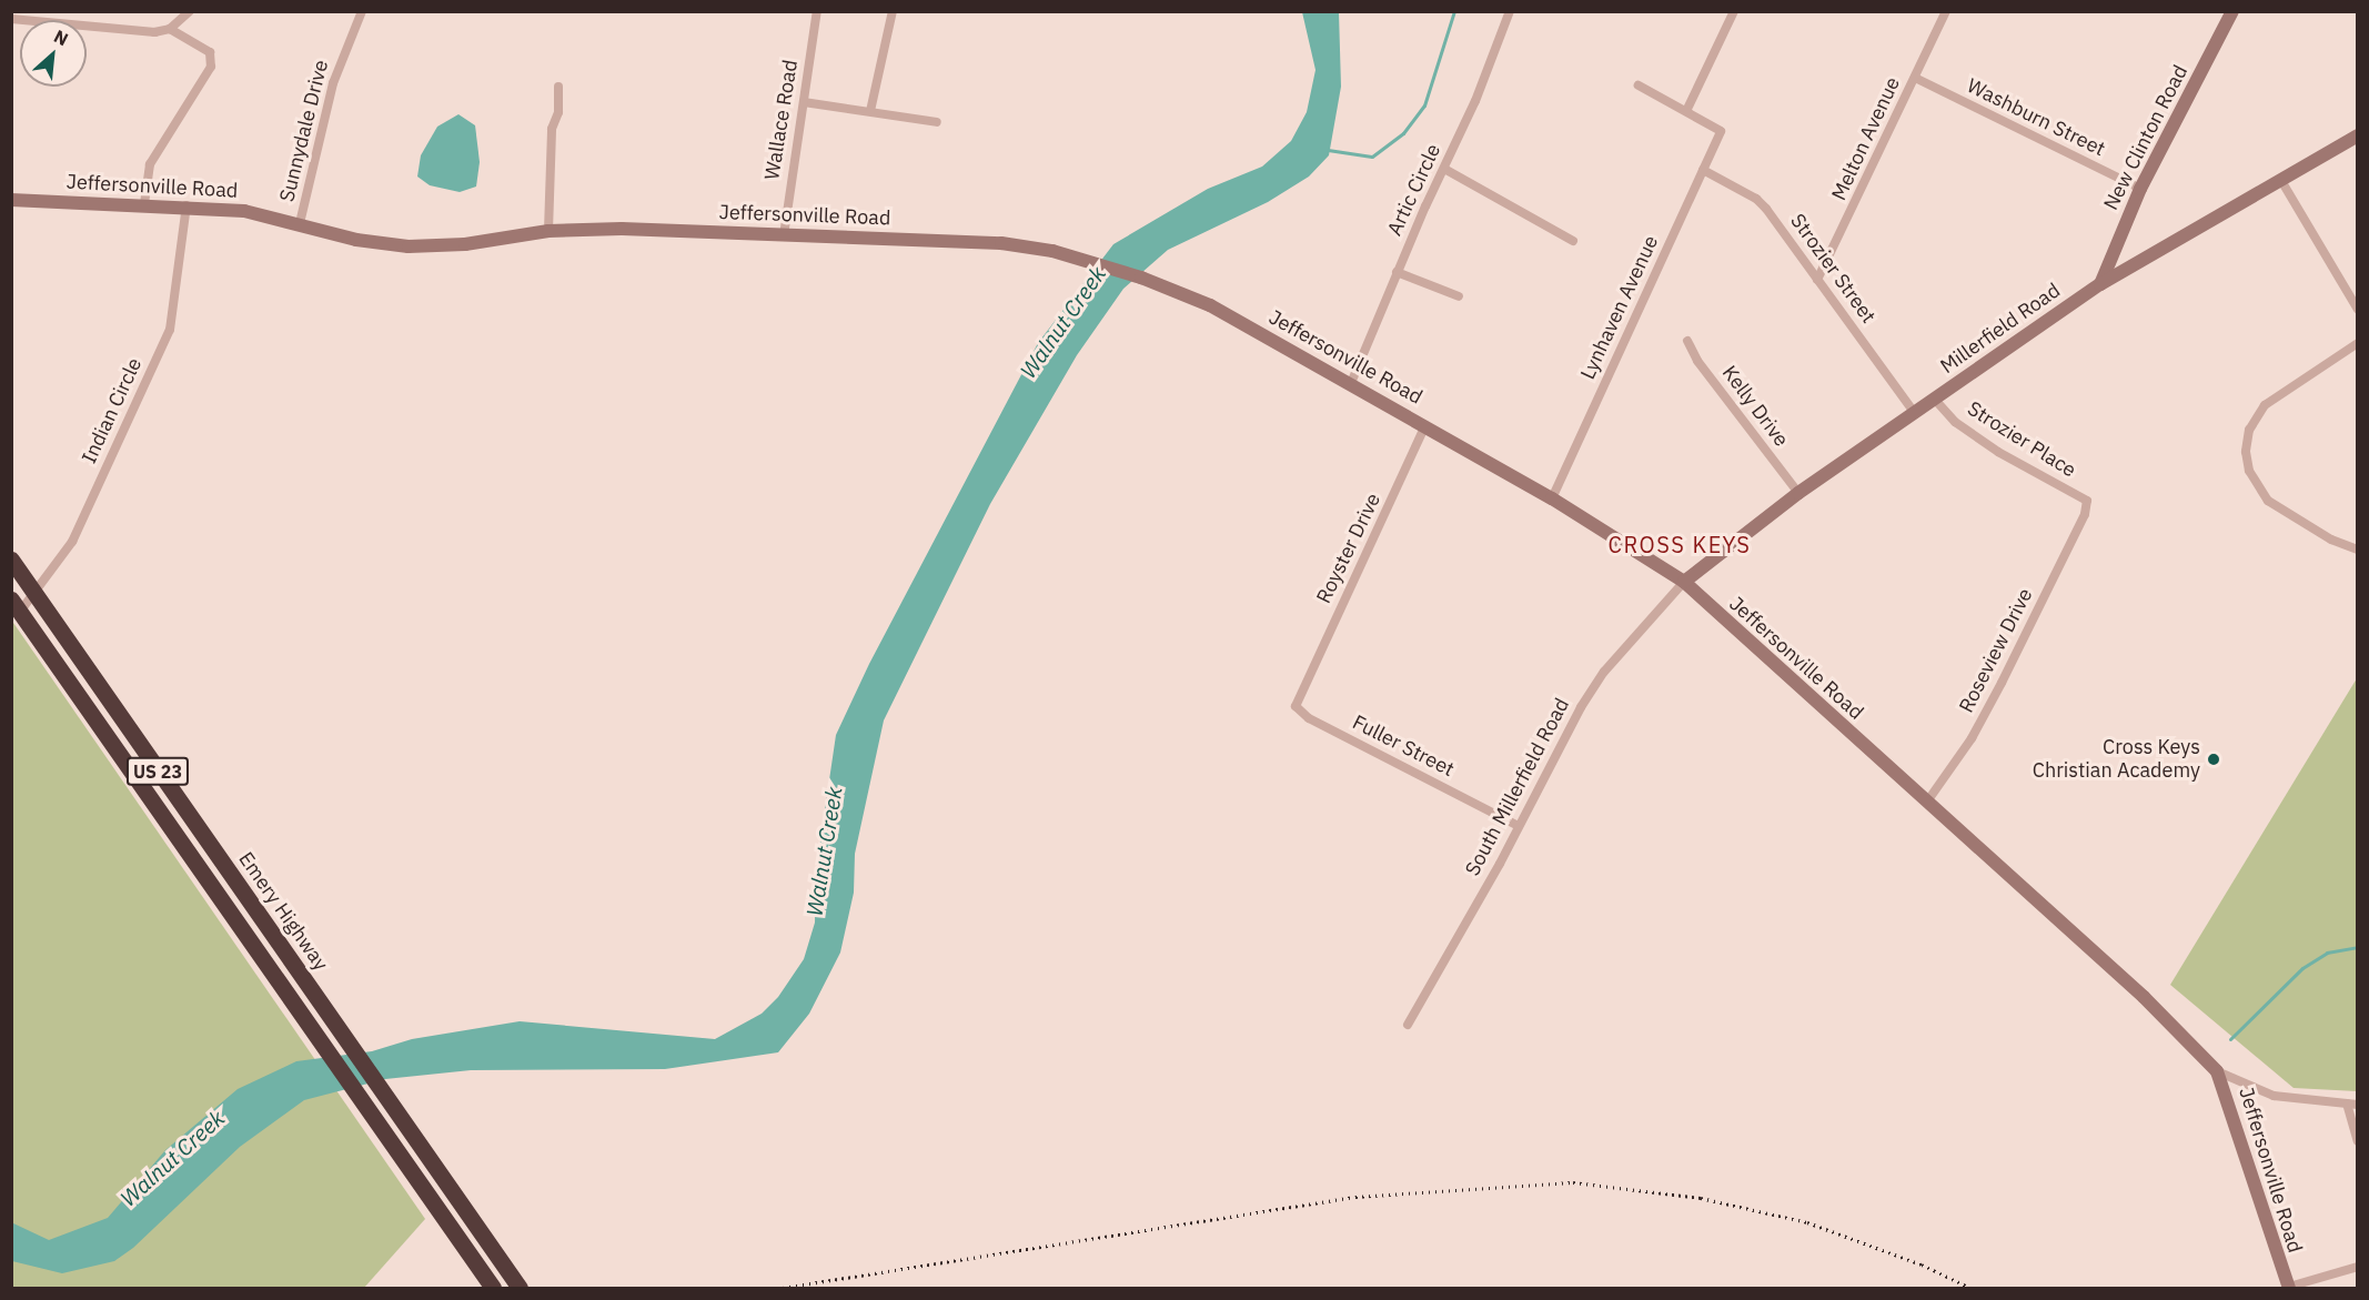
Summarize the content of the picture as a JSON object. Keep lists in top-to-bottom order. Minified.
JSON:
{"streets":{"highway":["US 23","Emery Highway"],"street":["Washburn Street","Wallace Road","Sunnydale Drive","New Clinton Road","Melton Avenue","Jeffersonville Road","Artic Circle","Strozier Street","Lynhaven Avenue","Millerfield Road","Kelly Drive","Indian Circle","Strozier Place","Royster Drive","Roseview Drive","Fuller Street","South Millerfield Road"]},"crossings":[["Washburn Street","New Clinton Road"],["Washburn Street","Melton Avenue"],["Wallace Road","Jeffersonville Road"],["Sunnydale Drive","Jeffersonville Road"],["New Clinton Road","Millerfield Road"],["Melton Avenue","Strozier Street"],["Jeffersonville Road","Artic Circle"],["Jeffersonville Road","Lynhaven Avenue"],["Jeffersonville Road","Millerfield Road"],["Jeffersonville Road","Indian Circle"],["Jeffersonville Road","Royster Drive"],["Jeffersonville Road","Roseview Drive"],["Jeffersonville Road","South Millerfield Road"],["Strozier Street","Lynhaven Avenue"],["Strozier Street","Millerfield Road"],["Millerfield Road","Kelly Drive"],["Millerfield Road","Strozier Place"],["Millerfield Road","South Millerfield Road"],["Indian Circle","US 23"],["Indian Circle","Emery Highway"],["Strozier Place","Roseview Drive"],["Royster Drive","Fuller Street"],["Fuller Street","South Millerfield Road"]],"districts":["CROSS KEYS"],"water":["Walnut Creek"],"places":["Cross Keys Christian Academy"],"north":"top right"}
